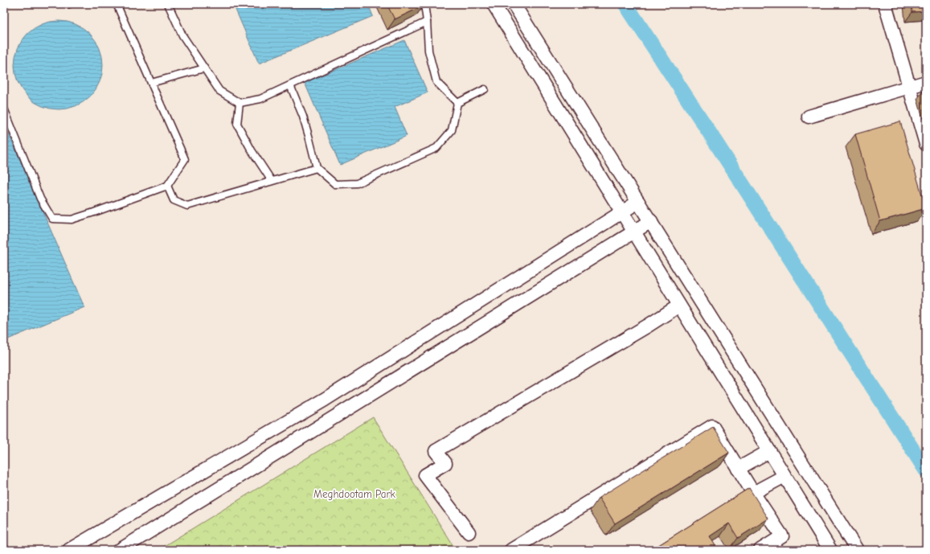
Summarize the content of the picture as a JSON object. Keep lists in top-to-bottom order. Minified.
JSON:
{"parks":["Meghdootam Park"]}
